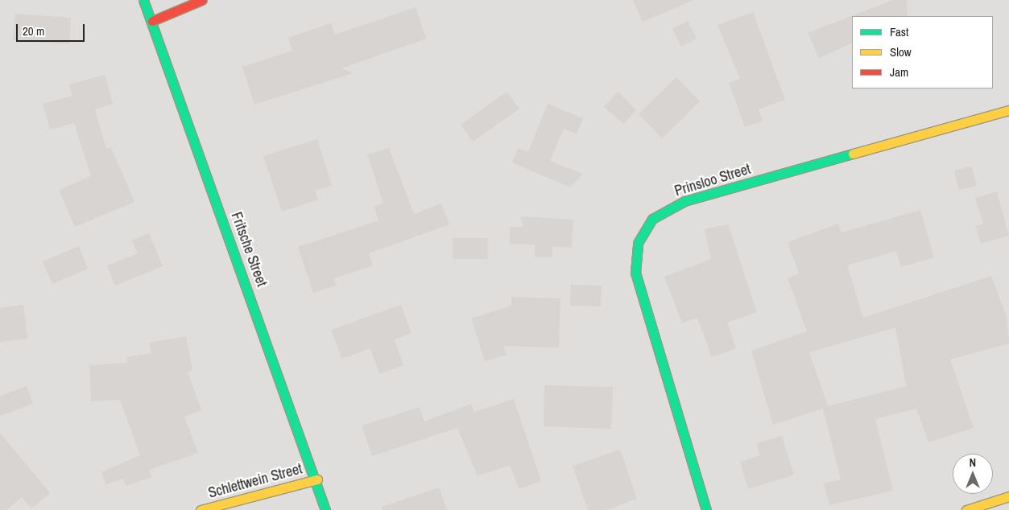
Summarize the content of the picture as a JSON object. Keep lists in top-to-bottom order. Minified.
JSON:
{"streets":{"street":["Prinsloo Street","Fritsche Street","Schlettwein Street"]},"crossings":[["Fritsche Street","Schlettwein Street"]],"legend":["Fast","Slow","Jam"],"scale_bar":"20 m","north":"top"}
